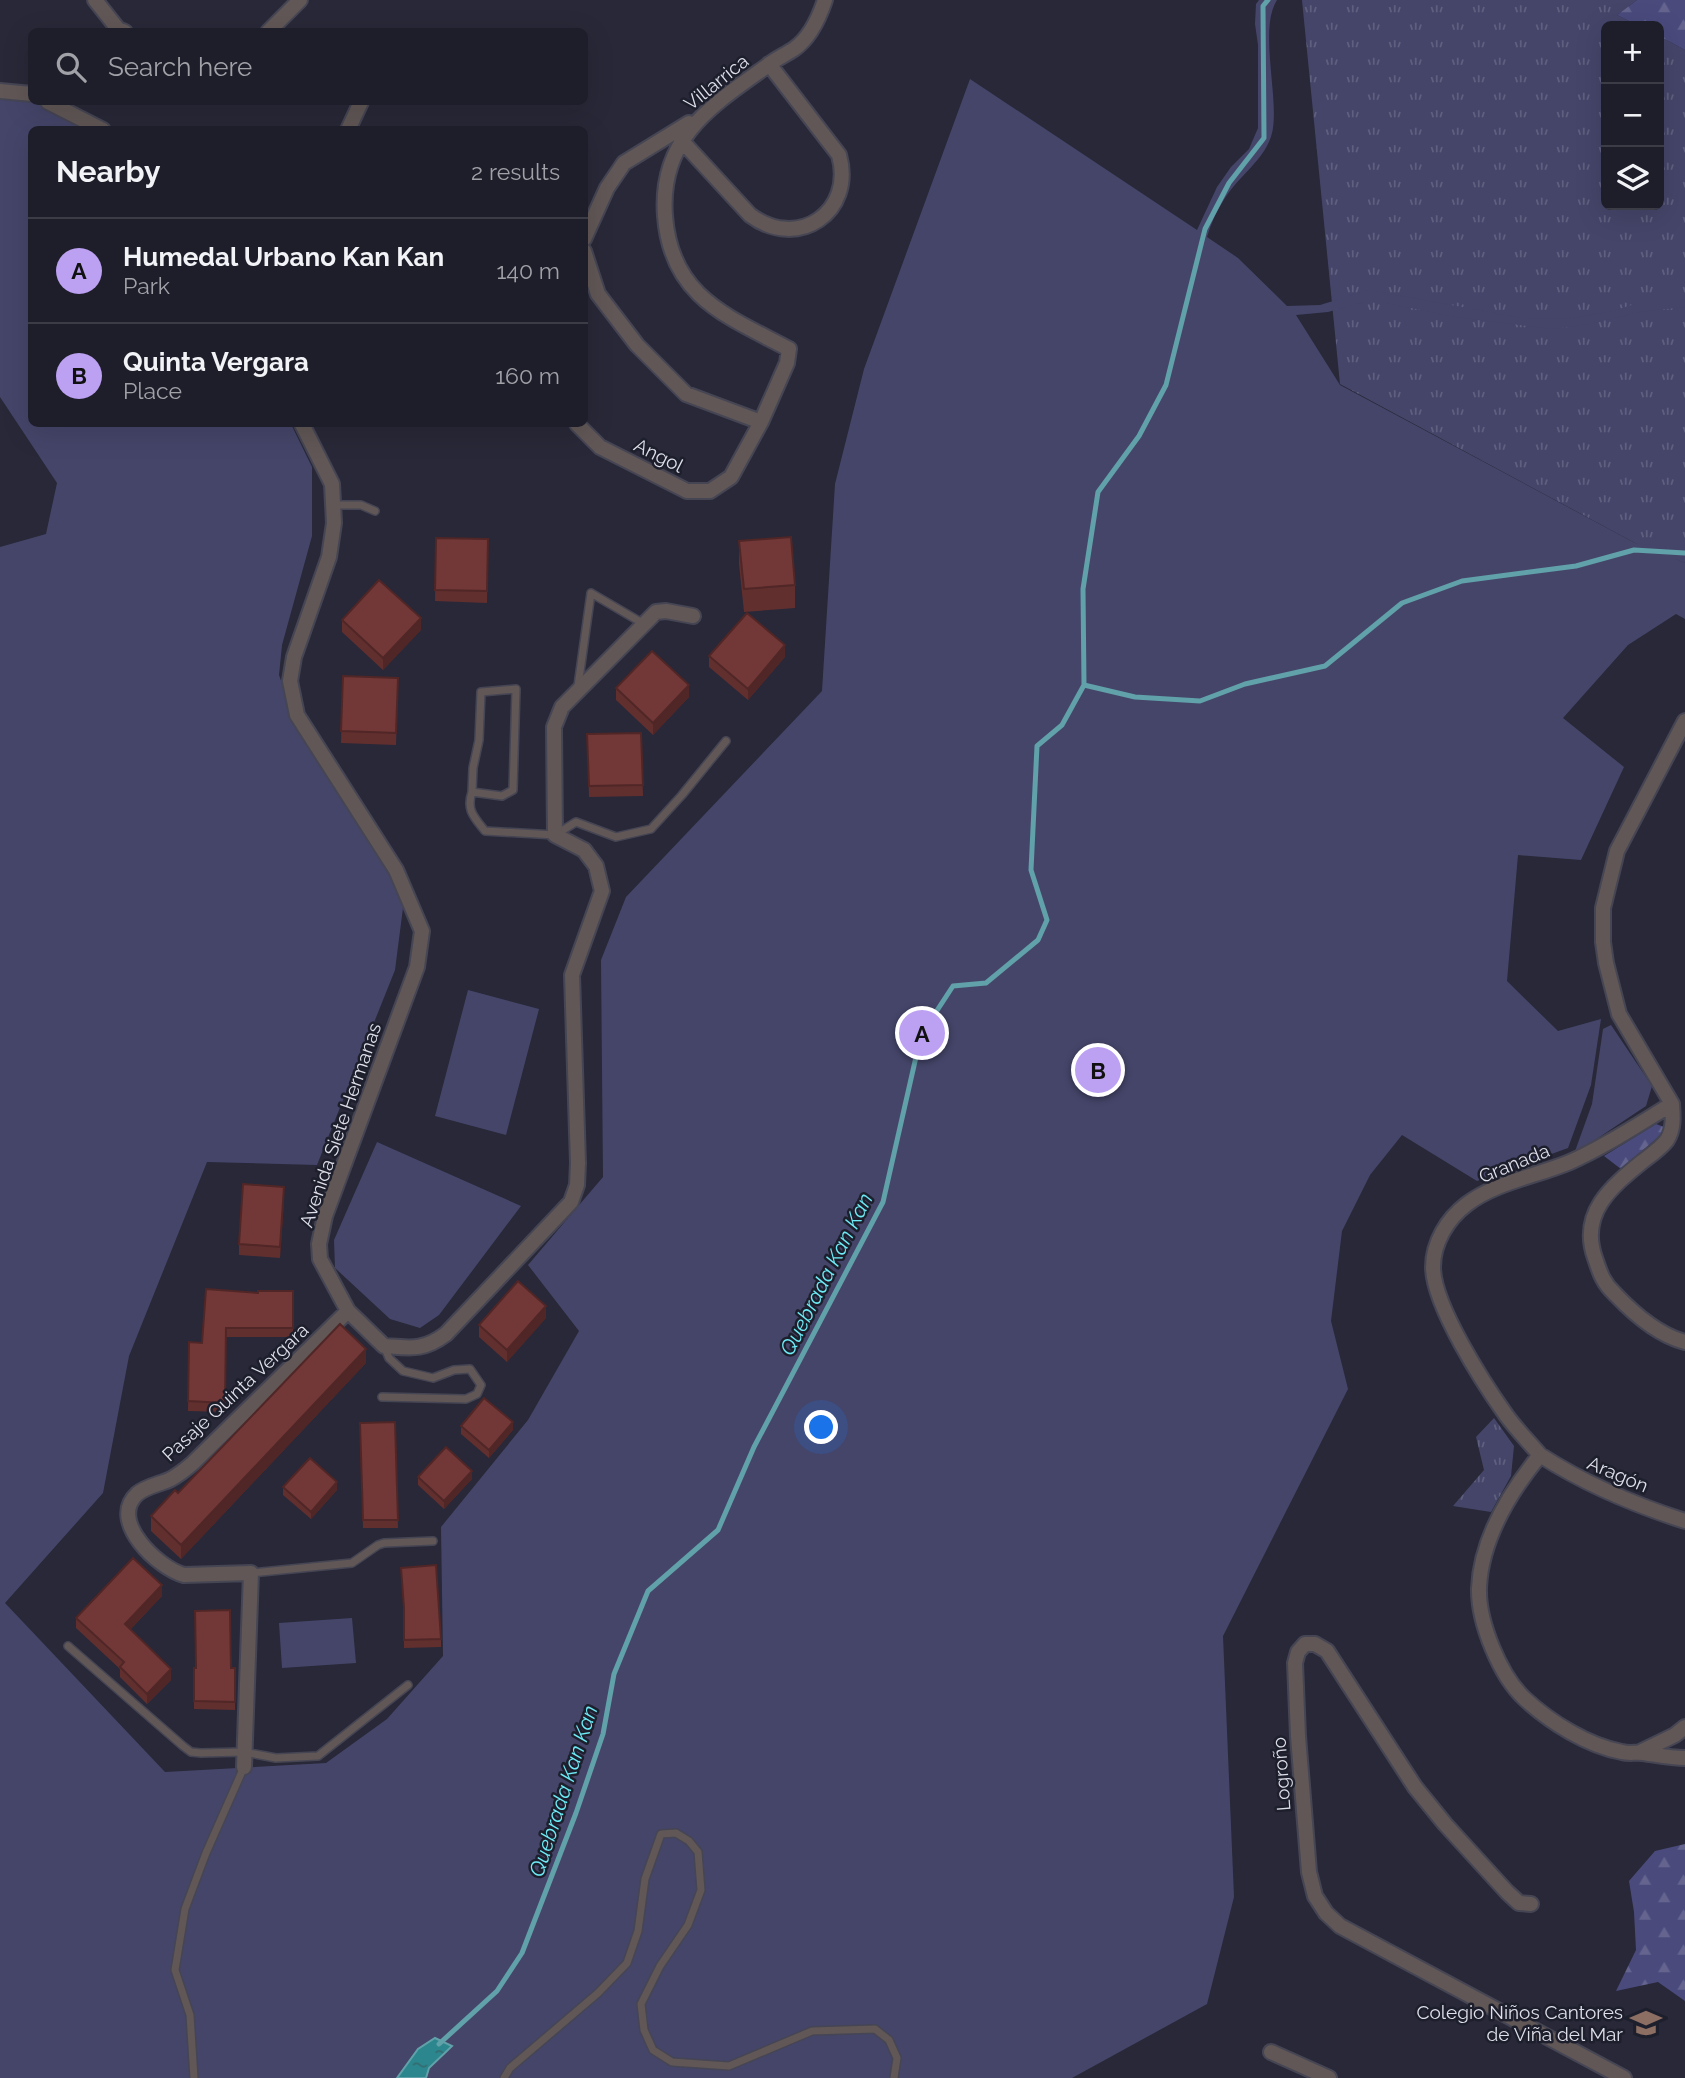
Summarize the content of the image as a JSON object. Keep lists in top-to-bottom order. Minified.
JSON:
{"streets":{"street":["Villarrica","Angol","Avenida Siete Hermanas","Granada","Pasaje Quinta Vergara","Aragón","Logroño"]},"crossings":[["Villarrica","Angol"],["Avenida Siete Hermanas","Pasaje Quinta Vergara"],["Granada","Aragón"]],"water":["Quebrada Kan Kan"],"places":{"school or university":["Colegio Niños Cantores de Viña del Mar"]},"page":{"map_buttons":["+","−"],"search":"Search here","heading":["Nearby","2 results"],"list":[{"mark":"A","name":"Humedal Urbano Kan Kan","note":"Park","value":"140 m"},{"mark":"B","name":"Quinta Vergara","note":"Place","value":"160 m"}],"pins":["A","B"]}}
